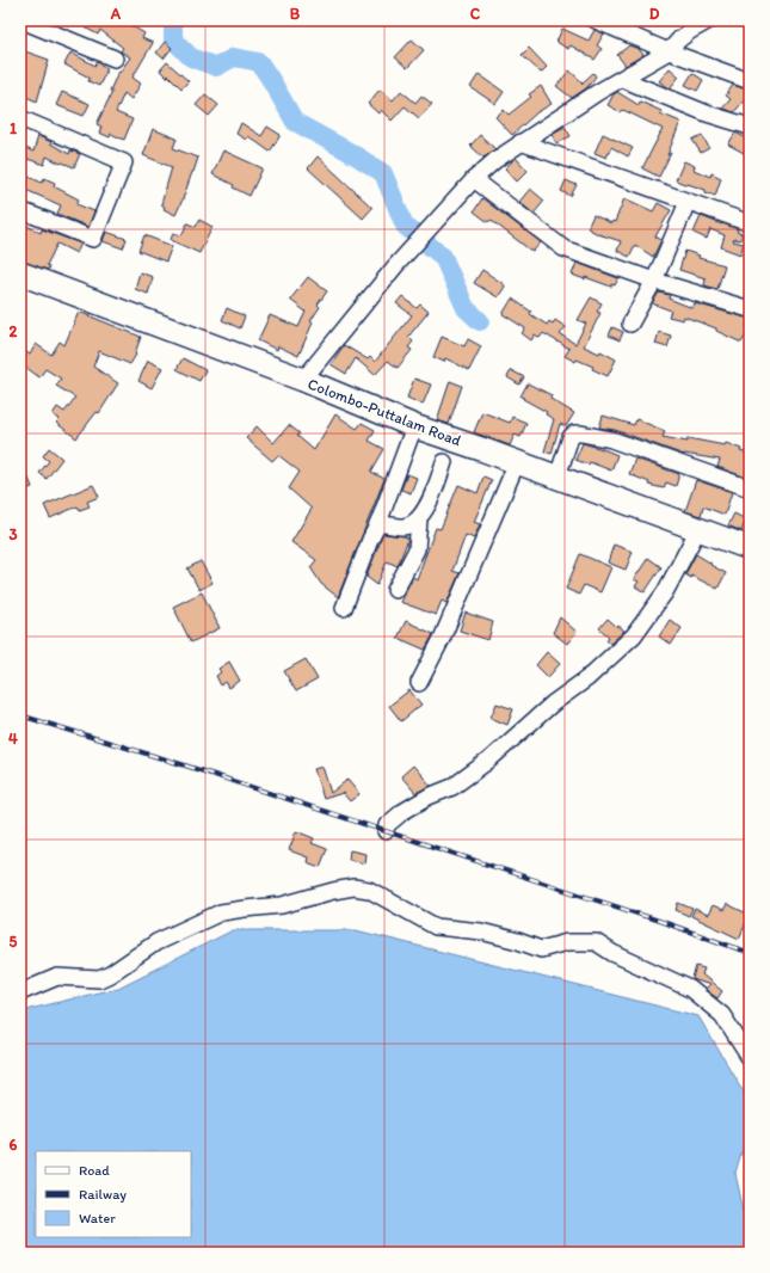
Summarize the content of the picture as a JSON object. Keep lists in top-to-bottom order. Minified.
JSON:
{"streets":{"highway":["Colombo-Puttalam Road"]},"legend":["Road","Railway","Water"],"grid":{"columns":["A","B","C","D"],"rows":["1","2","3","4","5","6"]}}
